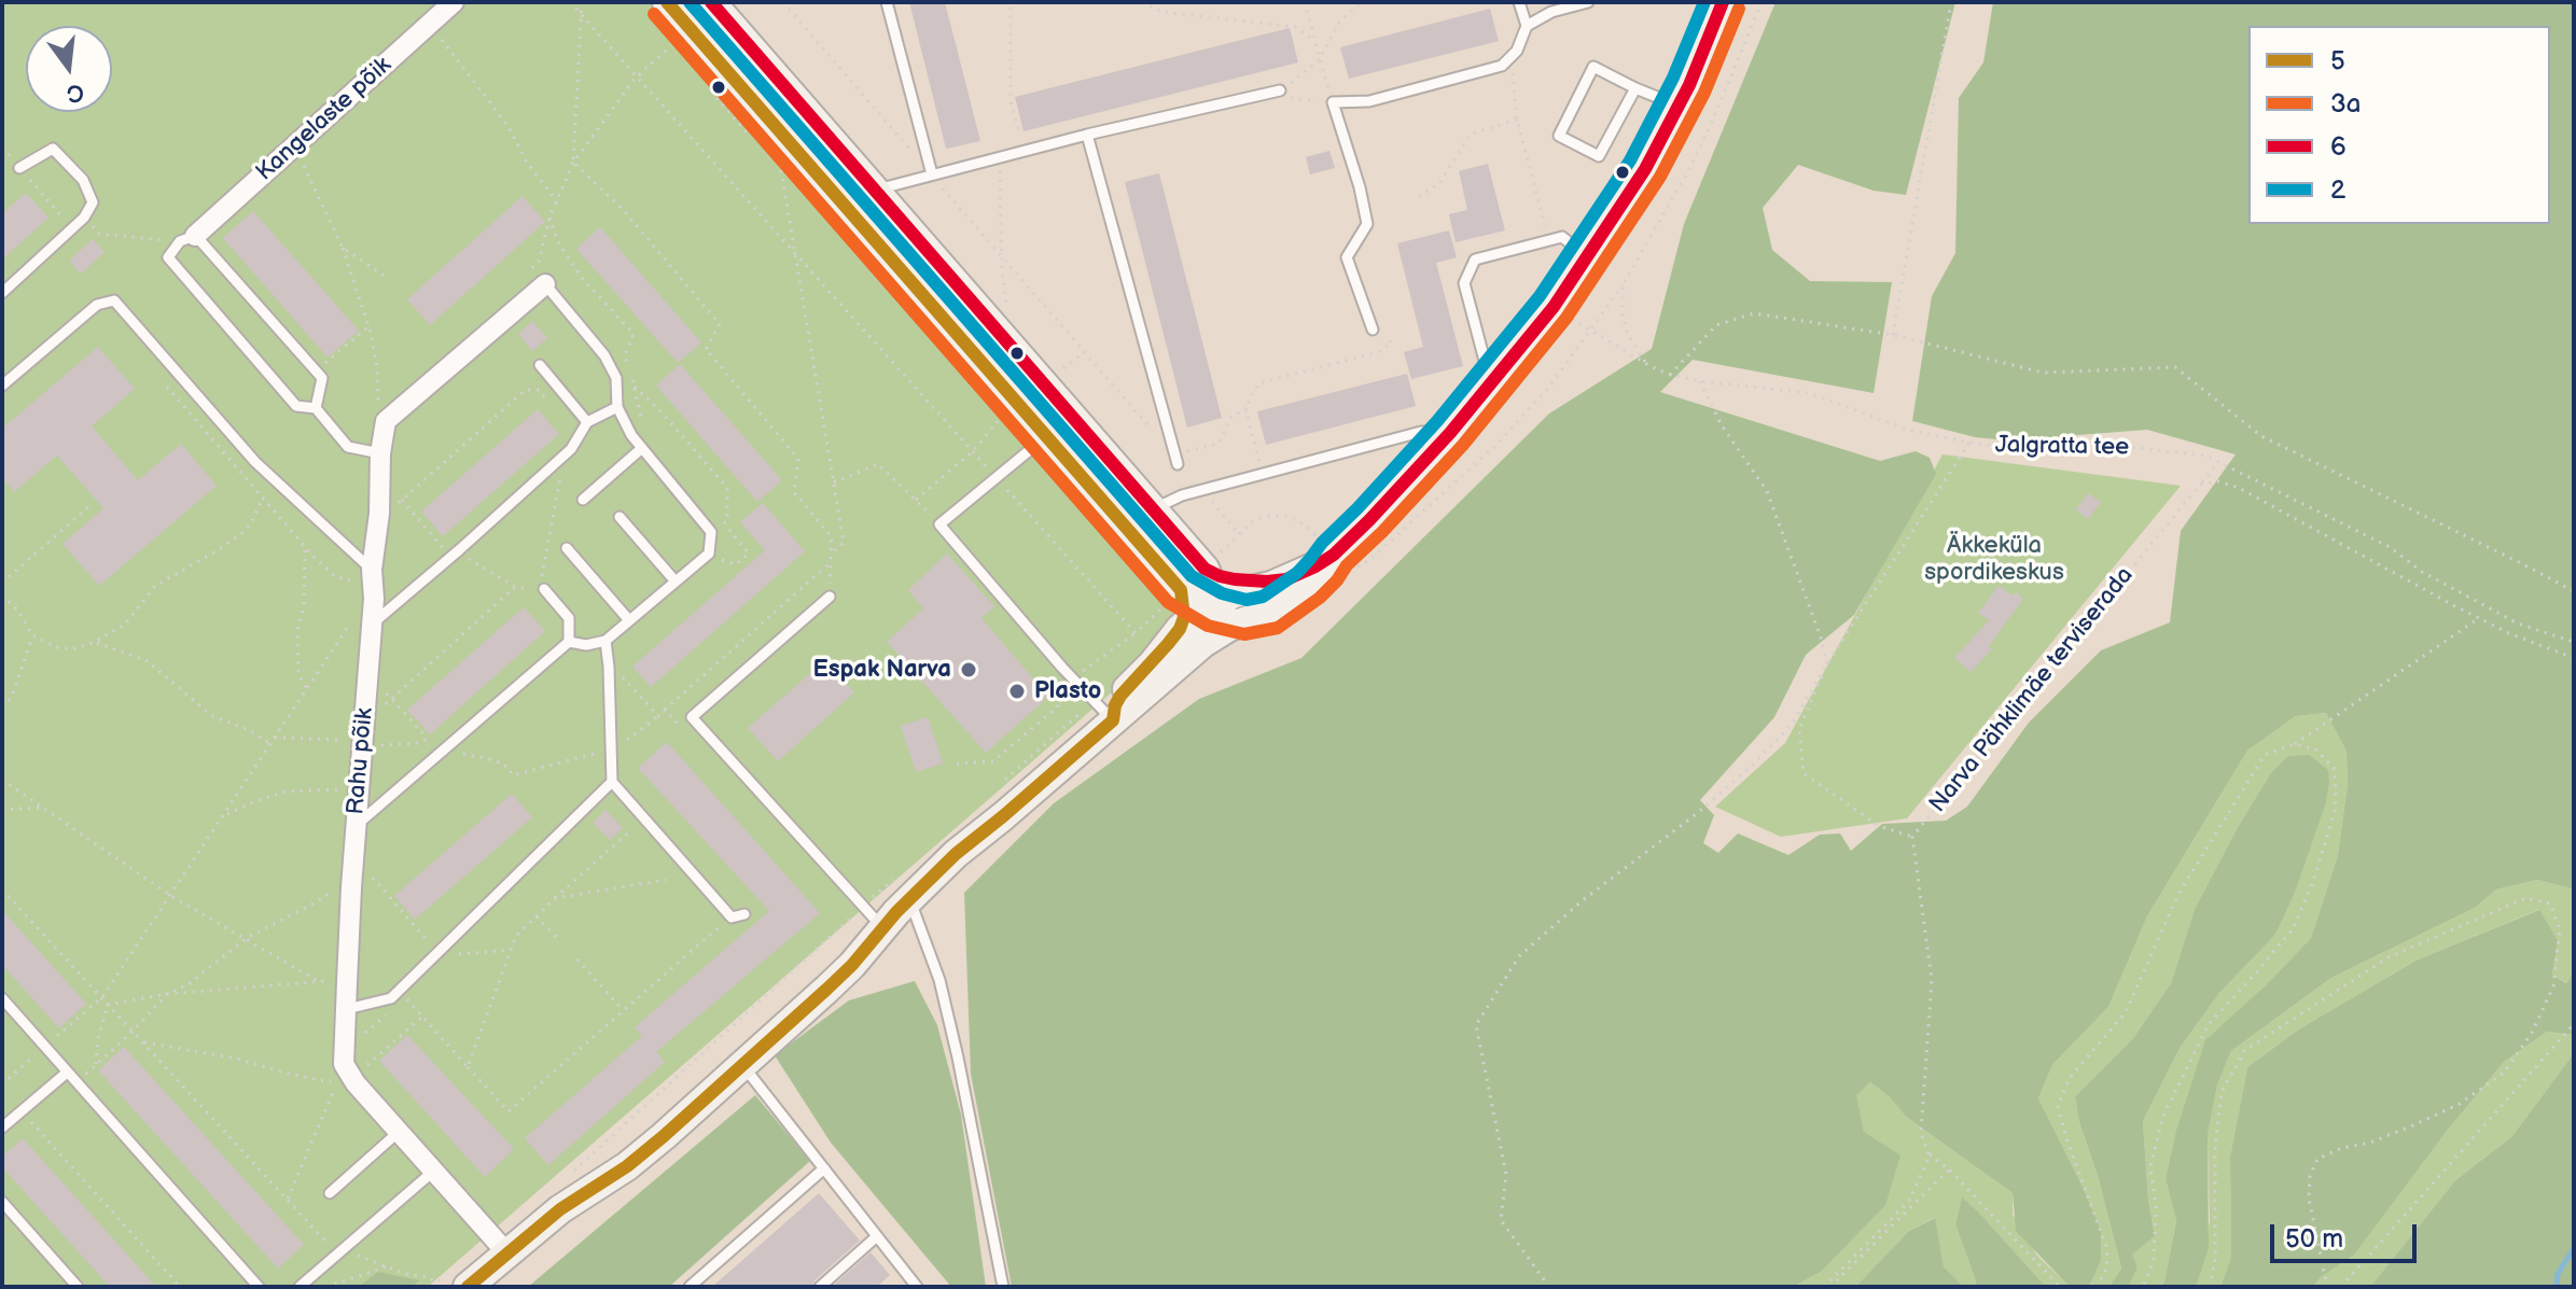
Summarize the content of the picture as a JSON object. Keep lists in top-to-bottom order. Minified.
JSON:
{"streets":{"street":["Kangelaste põik","Rahu põik"],"path":["Jalgratta tee","Narva Pähklimäe terviserada"]},"crossings":[["Jalgratta tee","Narva Pähklimäe terviserada"]],"parks":["Äkkeküla spordikeskus"],"places":["Espak Narva","Plasto"],"lines":["transit line 5","transit line 6","transit line 2","transit line 3a"],"legend":["5","3a","6","2"],"scale_bar":"50 m","north":"bottom"}
